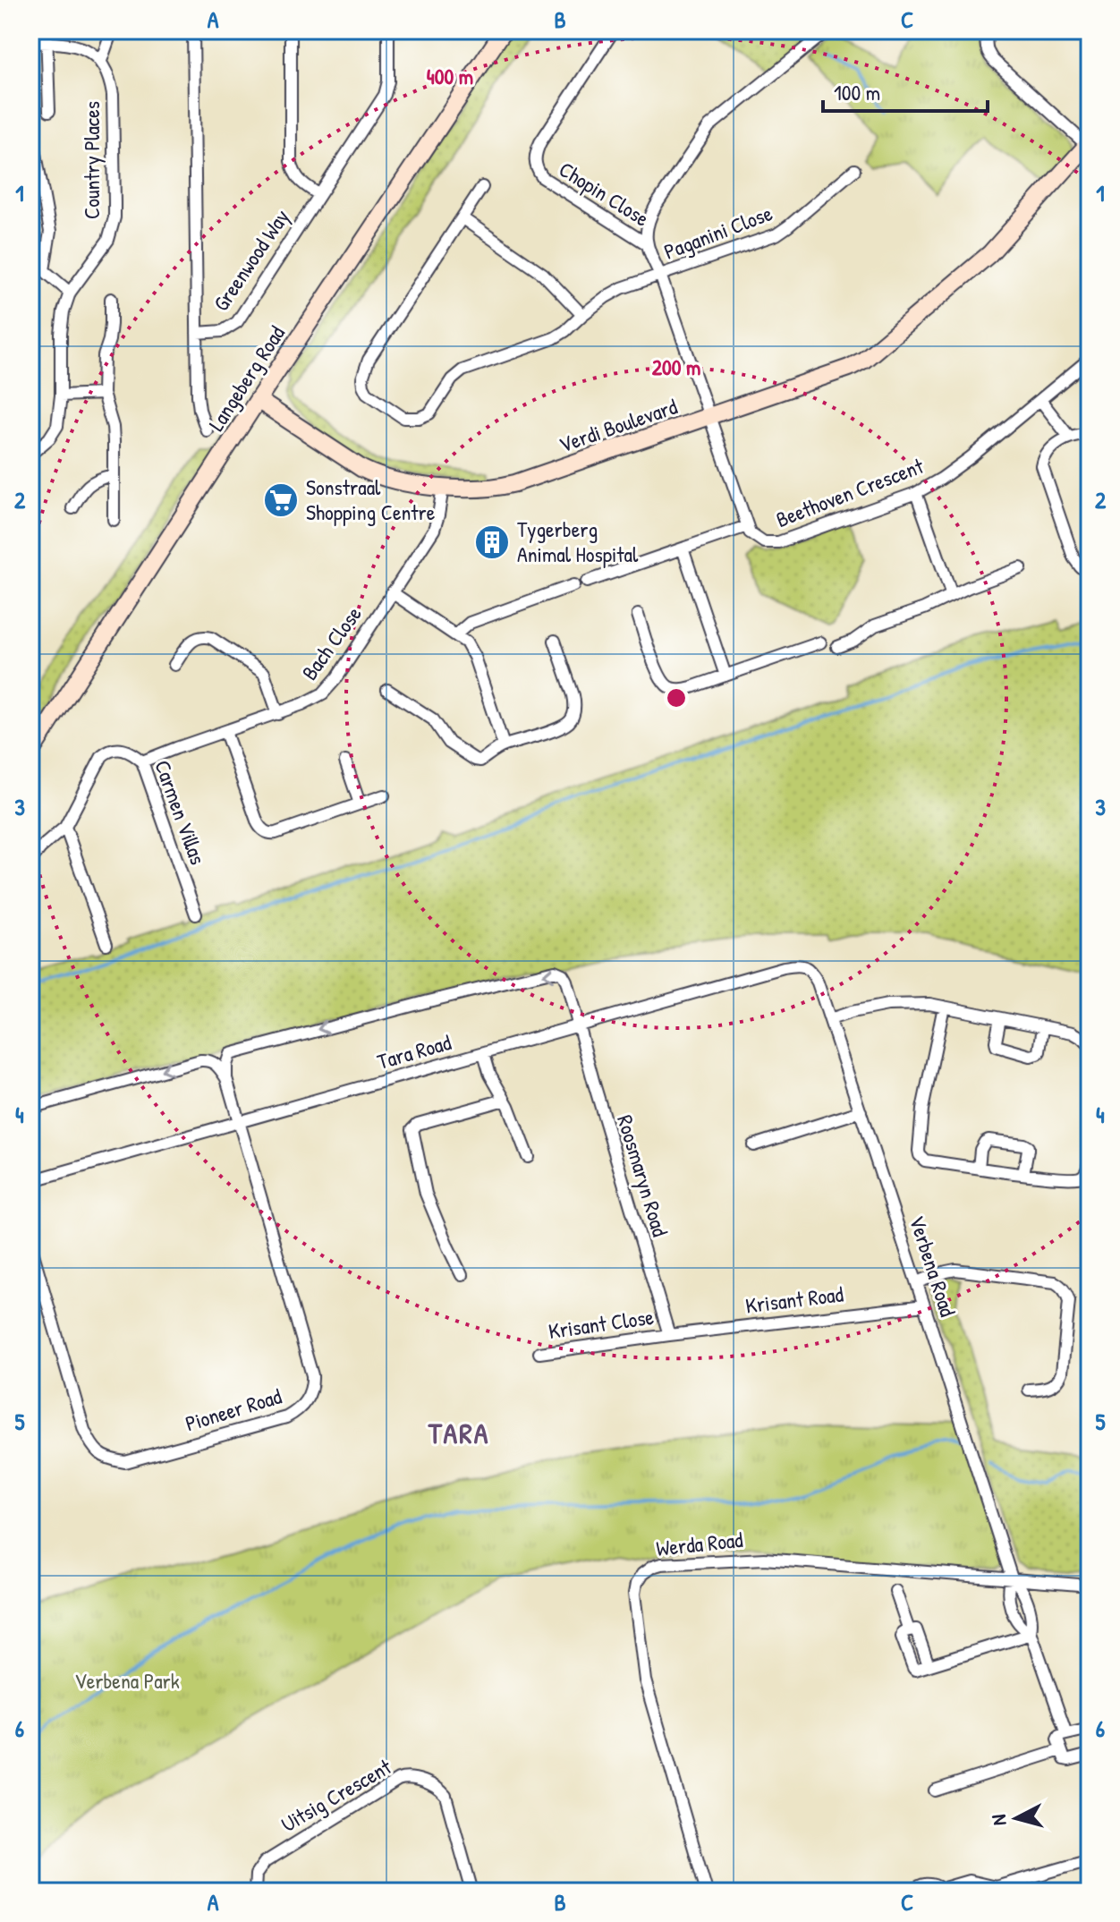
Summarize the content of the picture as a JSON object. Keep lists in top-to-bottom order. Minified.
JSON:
{"streets":{"street":["Country Places","Chopin Close","Paganini Close","Greenwood Way","Langeberg Road","Verdi Boulevard","Beethoven Crescent","Bach Close","Carmen Villas","Tara Road","Roosmaryn Road","Verbena Road","Krisant Road","Krisant Close","Pioneer Road","Werda Road","Uitsig Crescent"]},"crossings":[["Chopin Close","Beethoven Crescent"],["Paganini Close","Beethoven Crescent"],["Langeberg Road","Verdi Boulevard"],["Verdi Boulevard","Beethoven Crescent"],["Verdi Boulevard","Bach Close"],["Bach Close","Carmen Villas"],["Tara Road","Roosmaryn Road"],["Tara Road","Verbena Road"],["Tara Road","Pioneer Road"],["Roosmaryn Road","Krisant Road"],["Roosmaryn Road","Krisant Close"],["Roosmaryn Road","Pioneer Road"],["Verbena Road","Krisant Road"],["Verbena Road","Werda Road"],["Krisant Road","Krisant Close"]],"one_way":["Roosmaryn Road"],"districts":["TARA"],"parks":["Verbena Park"],"places":{"supermarket":["Sonstraal Shopping Centre"],"building":["Tygerberg Animal Hospital"]},"scale_bar":"100 m","north":"left","grid":{"columns":["A","B","C"],"rows":["1","2","3","4","5","6"]},"rings":["400 m","200 m"]}
